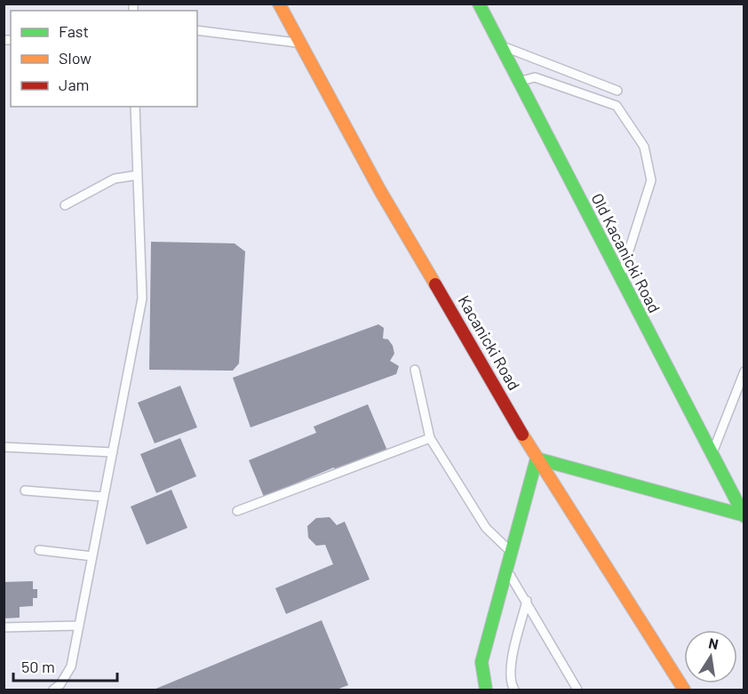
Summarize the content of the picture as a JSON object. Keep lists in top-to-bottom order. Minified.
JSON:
{"streets":{"street":["Old Kacanicki Road","Kacanicki Road"]},"legend":["Fast","Slow","Jam"],"scale_bar":"50 m","north":"top"}
